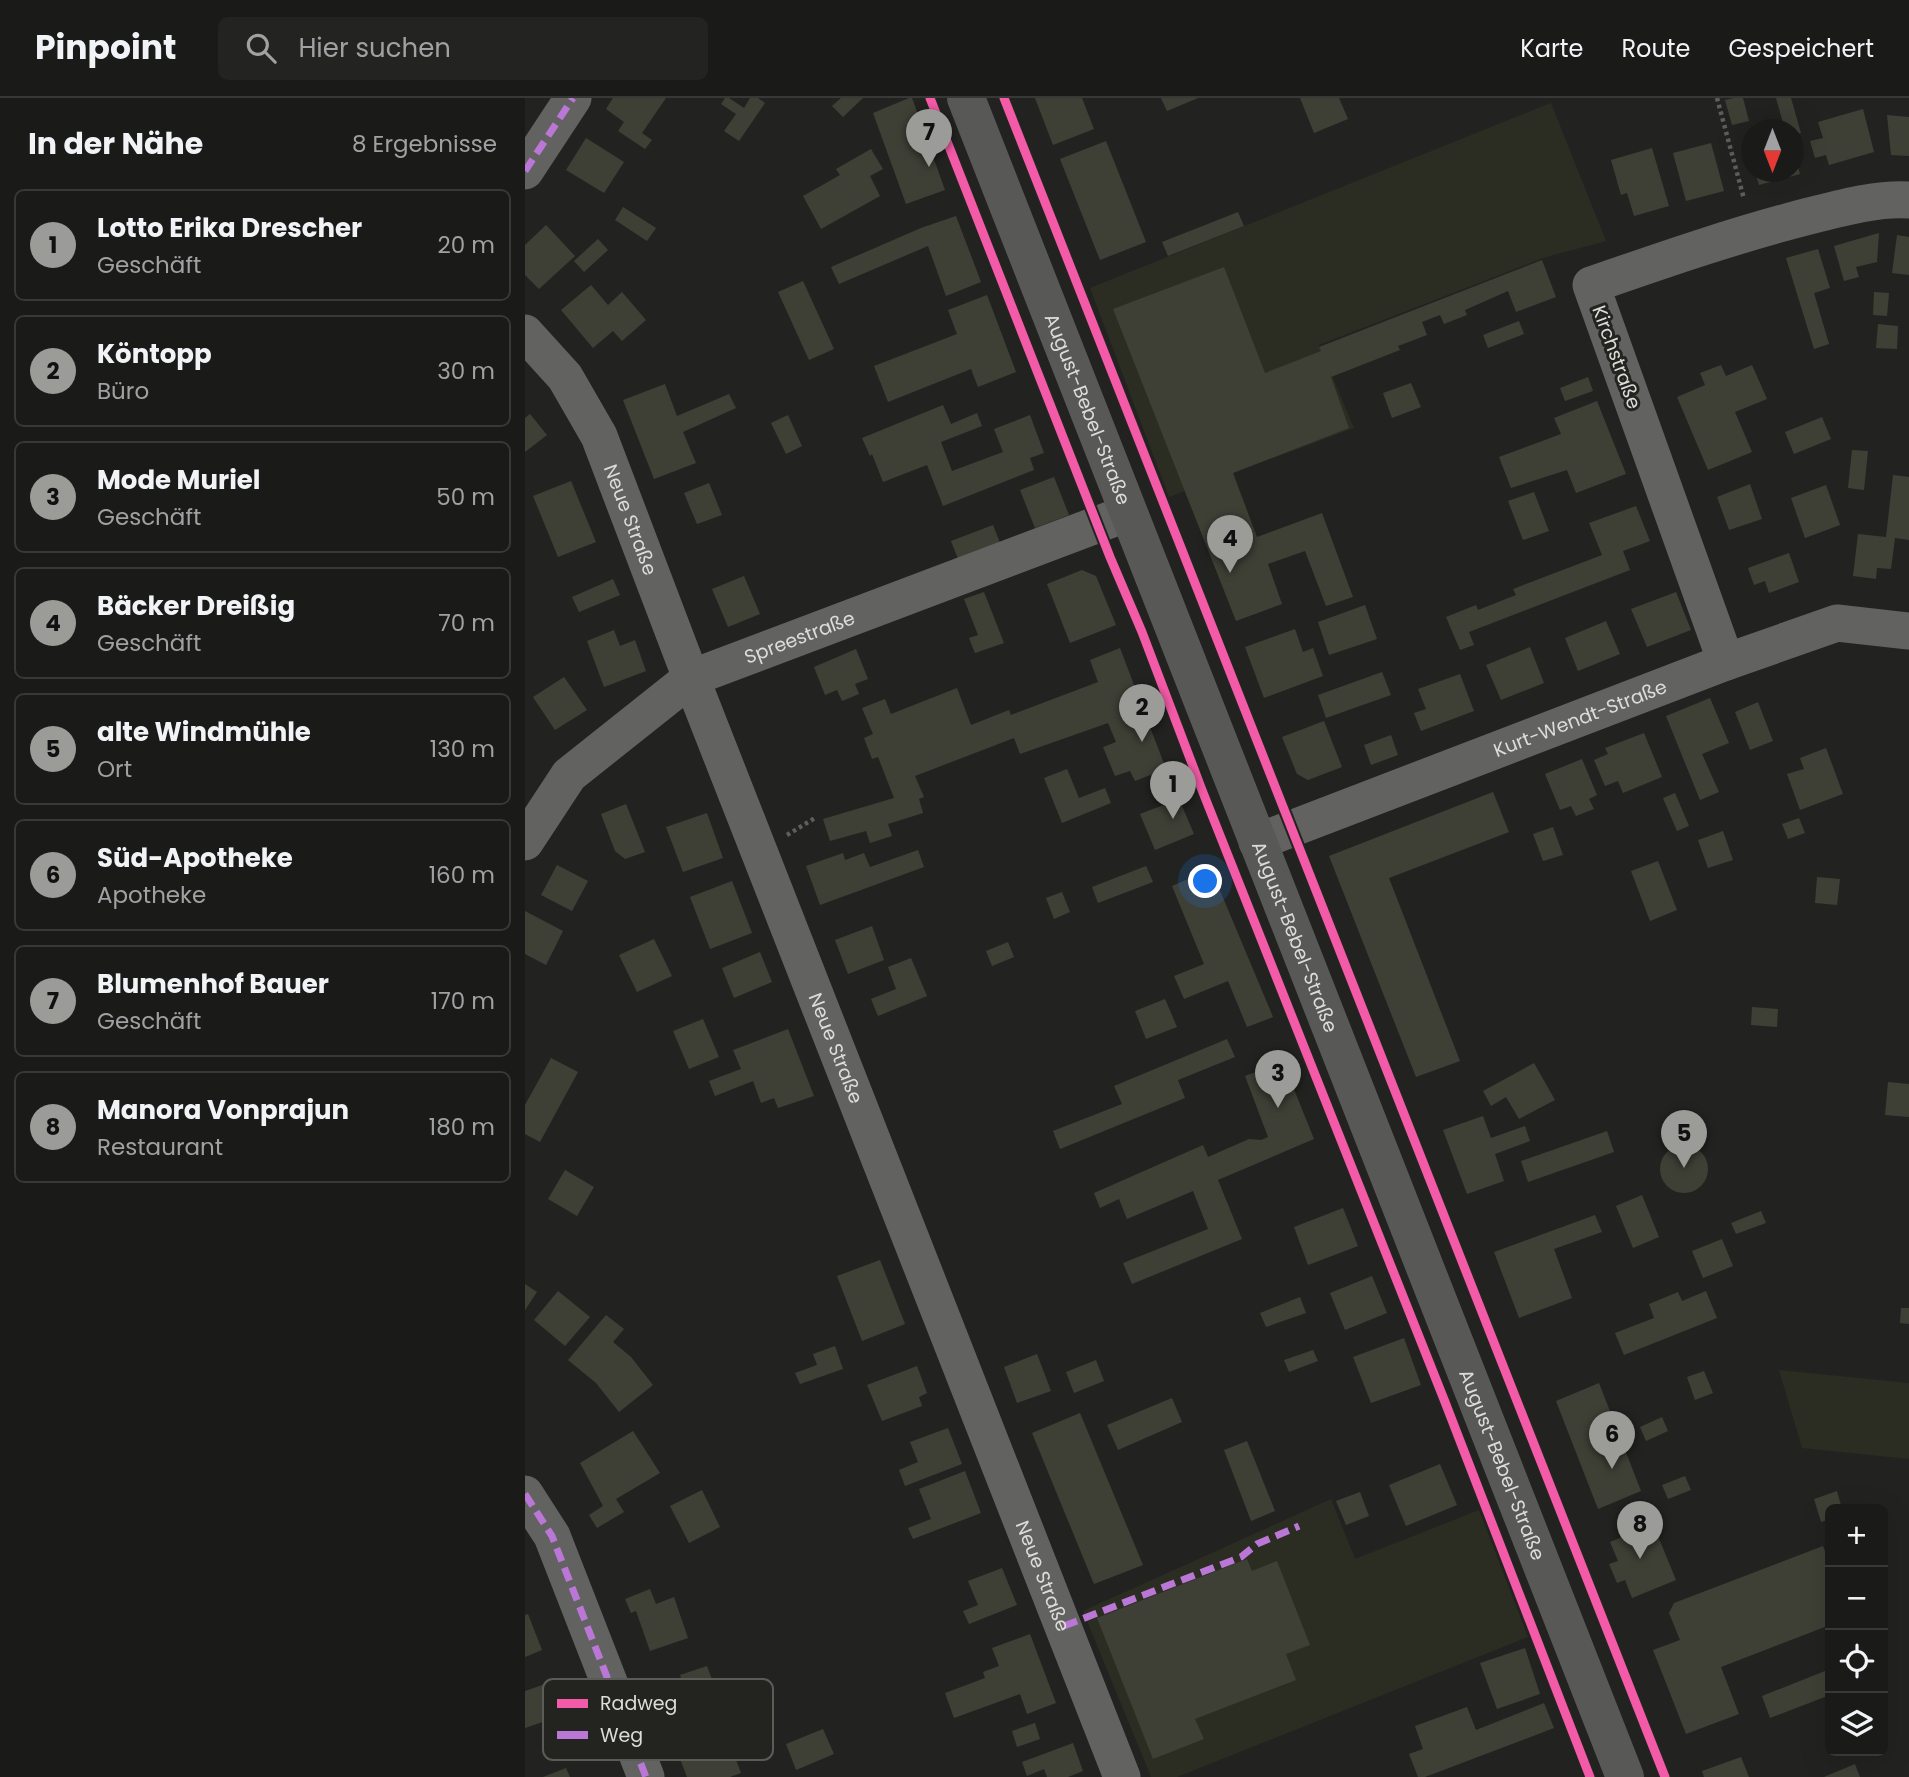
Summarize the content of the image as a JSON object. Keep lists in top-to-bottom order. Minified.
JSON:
{"streets":{"main road":["August-Bebel-Straße"],"street":["Kirchstraße","Neue Straße","Spreestraße","Kurt-Wendt-Straße"]},"crossings":[["Kirchstraße","Kurt-Wendt-Straße"],["August-Bebel-Straße","Spreestraße"],["August-Bebel-Straße","Kurt-Wendt-Straße"],["Neue Straße","Spreestraße"]],"legend":["Radweg","Weg"],"north":"bottom","page":{"header":"Pinpoint","search":"Hier suchen","nav":["Karte","Route","Gespeichert"],"heading":["In der Nähe","8 Ergebnisse"],"pins":["7","4","2","1","3","5","6","8"],"list":[{"mark":"1","name":"Lotto Erika Drescher","note":"Geschäft","value":"20 m"},{"mark":"2","name":"Köntopp","note":"Büro","value":"30 m"},{"mark":"3","name":"Mode Muriel","note":"Geschäft","value":"50 m"},{"mark":"4","name":"Bäcker Dreißig","note":"Geschäft","value":"70 m"},{"mark":"5","name":"alte Windmühle","note":"Ort","value":"130 m"},{"mark":"6","name":"Süd-Apotheke","note":"Apotheke","value":"160 m"},{"mark":"7","name":"Blumenhof Bauer","note":"Geschäft","value":"170 m"},{"mark":"8","name":"Manora Vonprajun","note":"Restaurant","value":"180 m"}],"map_buttons":["+","−"]}}
